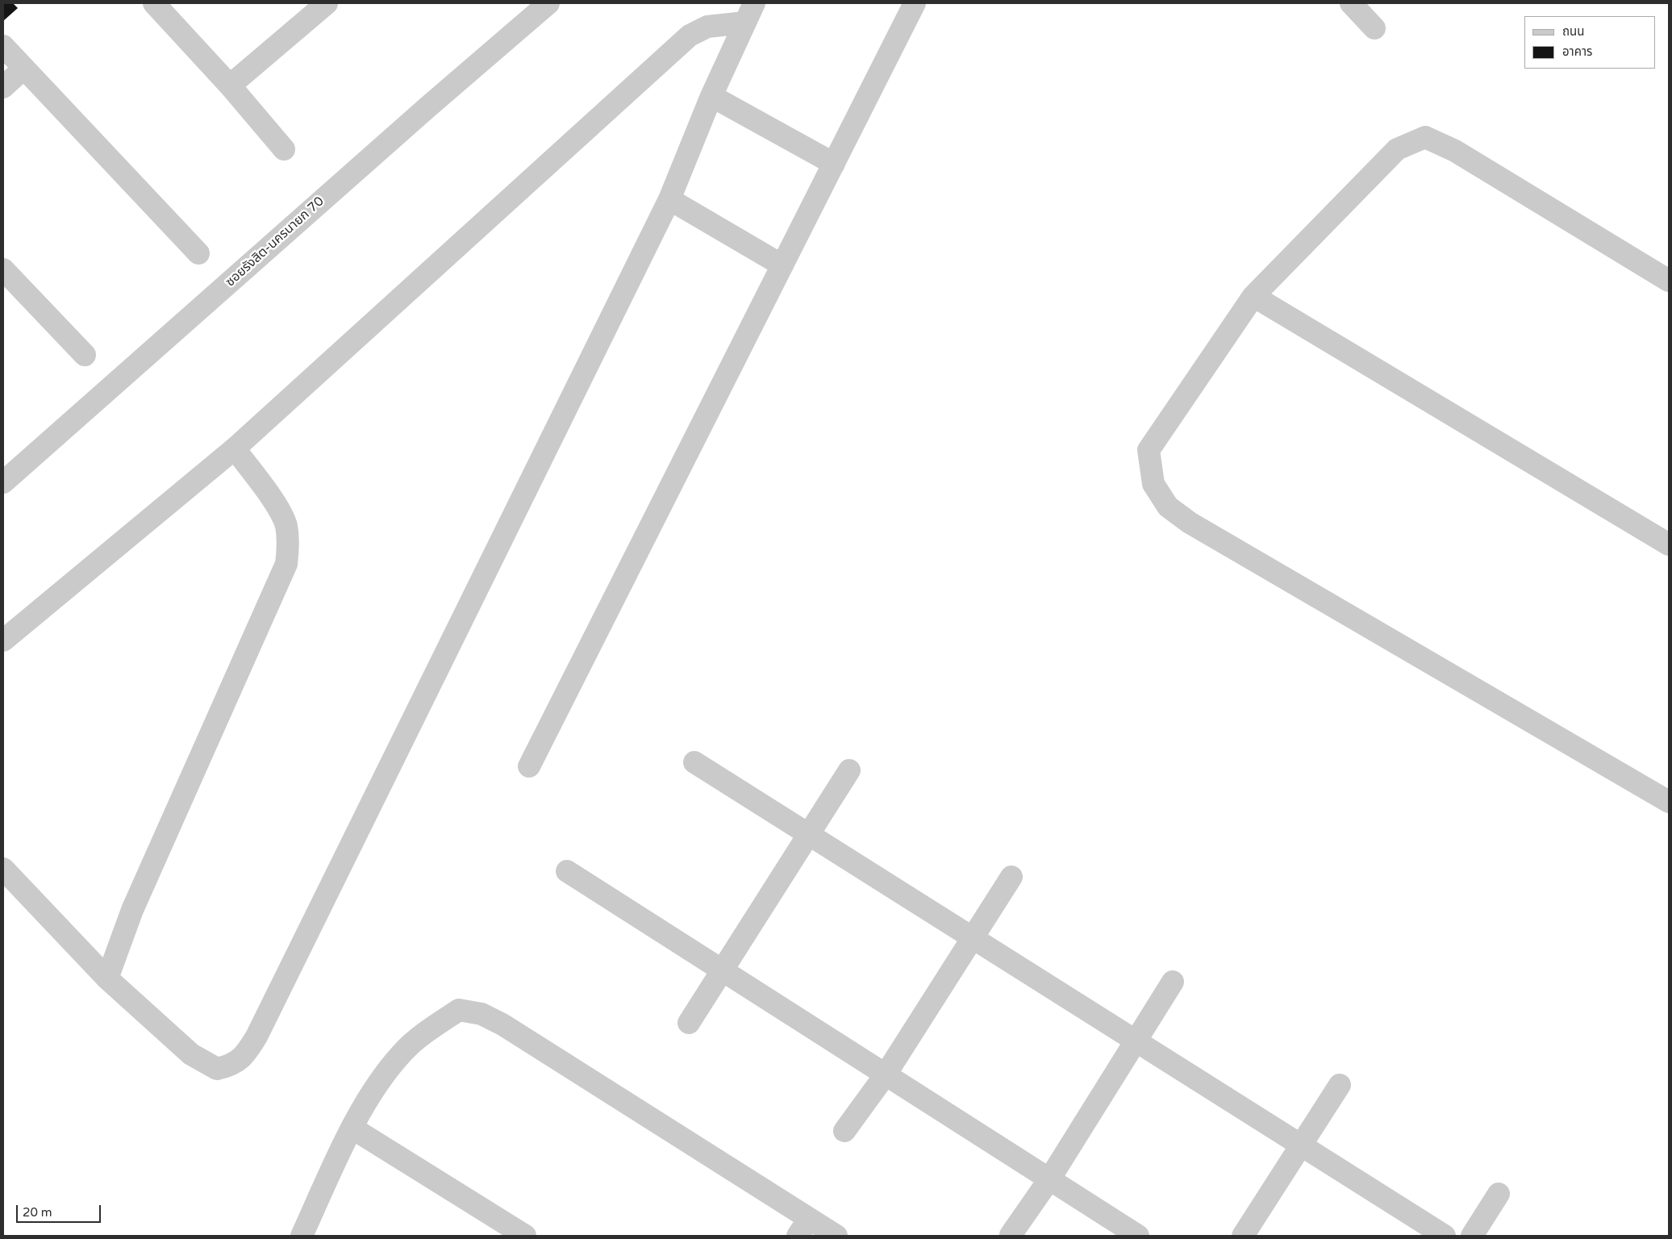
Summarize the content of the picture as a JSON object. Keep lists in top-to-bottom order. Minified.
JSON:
{"streets":{"street":["ซอยรังสิต-นครนายก 70"]},"legend":["ถนน","อาคาร"],"scale_bar":"20 m"}
